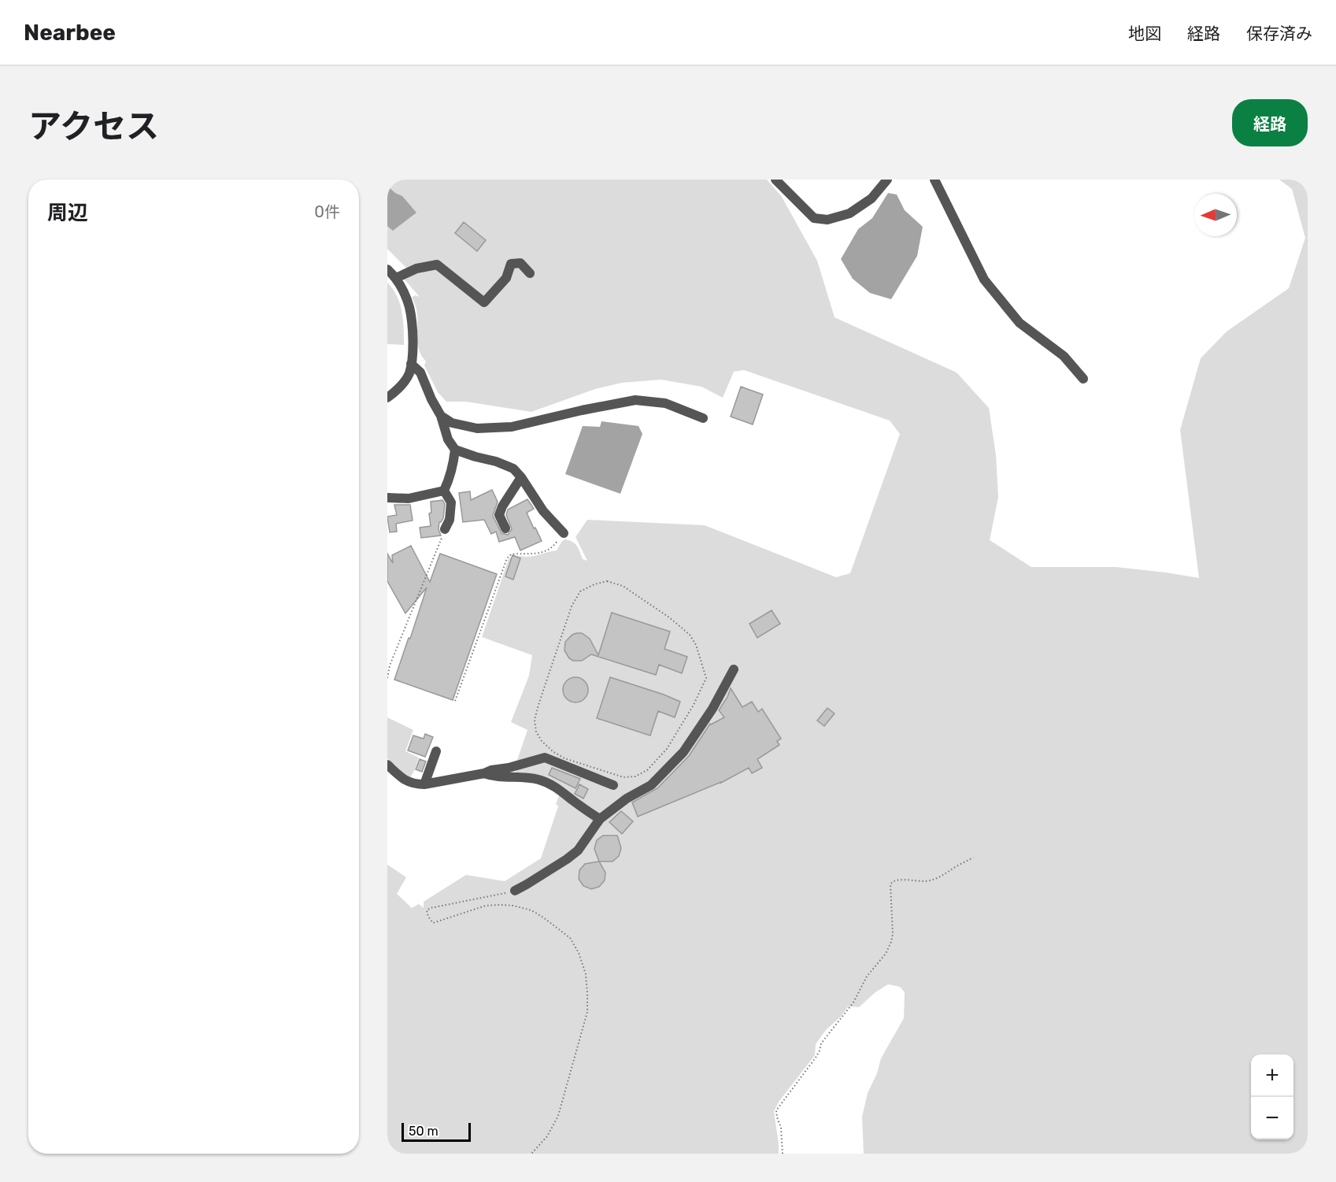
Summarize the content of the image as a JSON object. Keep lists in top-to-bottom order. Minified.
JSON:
{"scale_bar":"50 m","north":"left","page":{"header":"Nearbee","nav":["地図","経路","保存済み"],"title":"アクセス","buttons":"経路","heading":["周辺","0件"],"map_buttons":["+","−"],"scale":"50 m"}}
